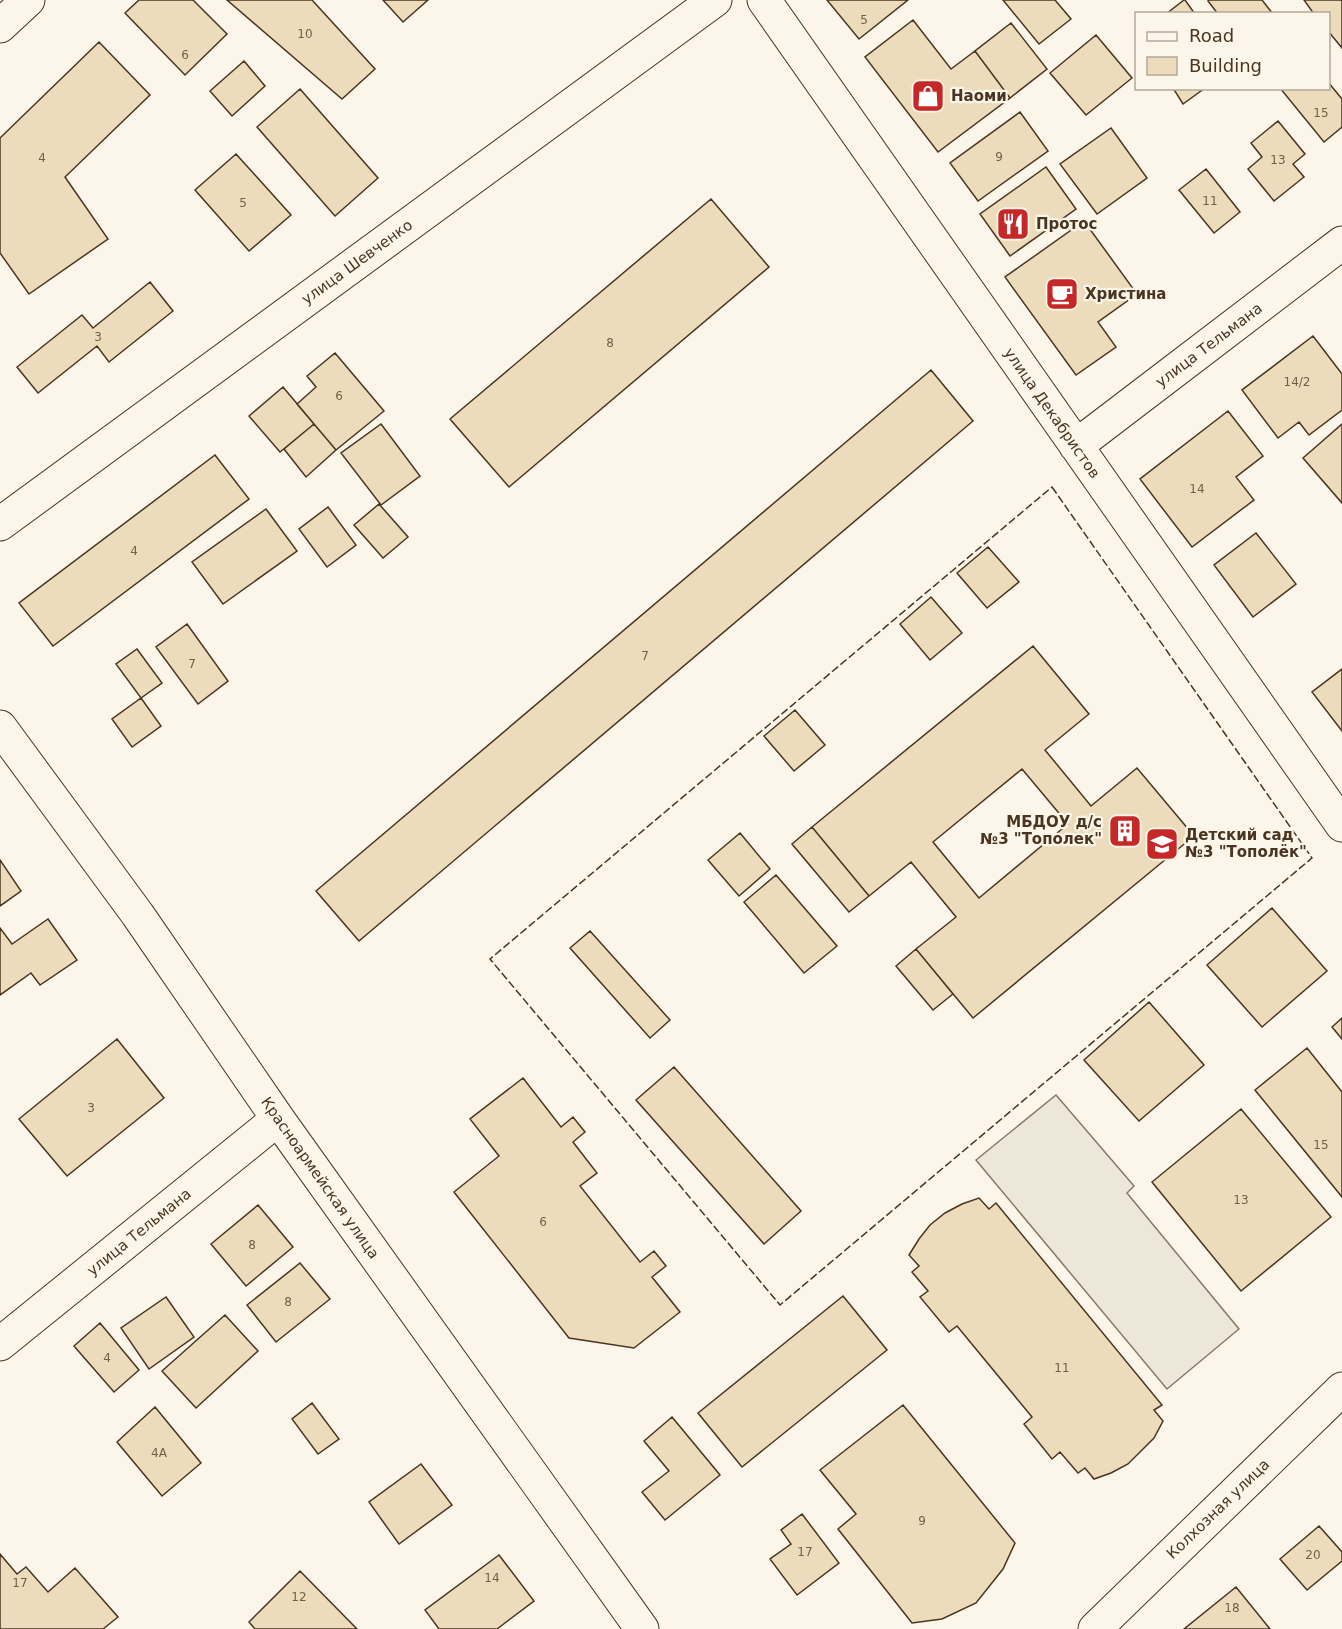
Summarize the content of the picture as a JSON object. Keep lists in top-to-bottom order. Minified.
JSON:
{"streets":{"street":["улица Шевченко","улица Тельмана","улица Декабристов","Красноармейская улица","Колхозная улица"]},"crossings":[["улица Тельмана","улица Декабристов"],["улица Тельмана","Красноармейская улица"]],"places":{"shop":["Наоми"],"restaurant":["Протос"],"cafe":["Христина"],"building":["МБДОУ д/с №3 \"Тополек\""],"school or university":["Детский сад №3 \"Тополёк\""]},"house_numbers":["5","10","6","15","9","4","13","11","5","3","8","14/2","6","14","4","7","7","3","15","13","6","8","8","4","11","4А","9","17","20","14","17","12","18"],"legend":["Road","Building"]}
